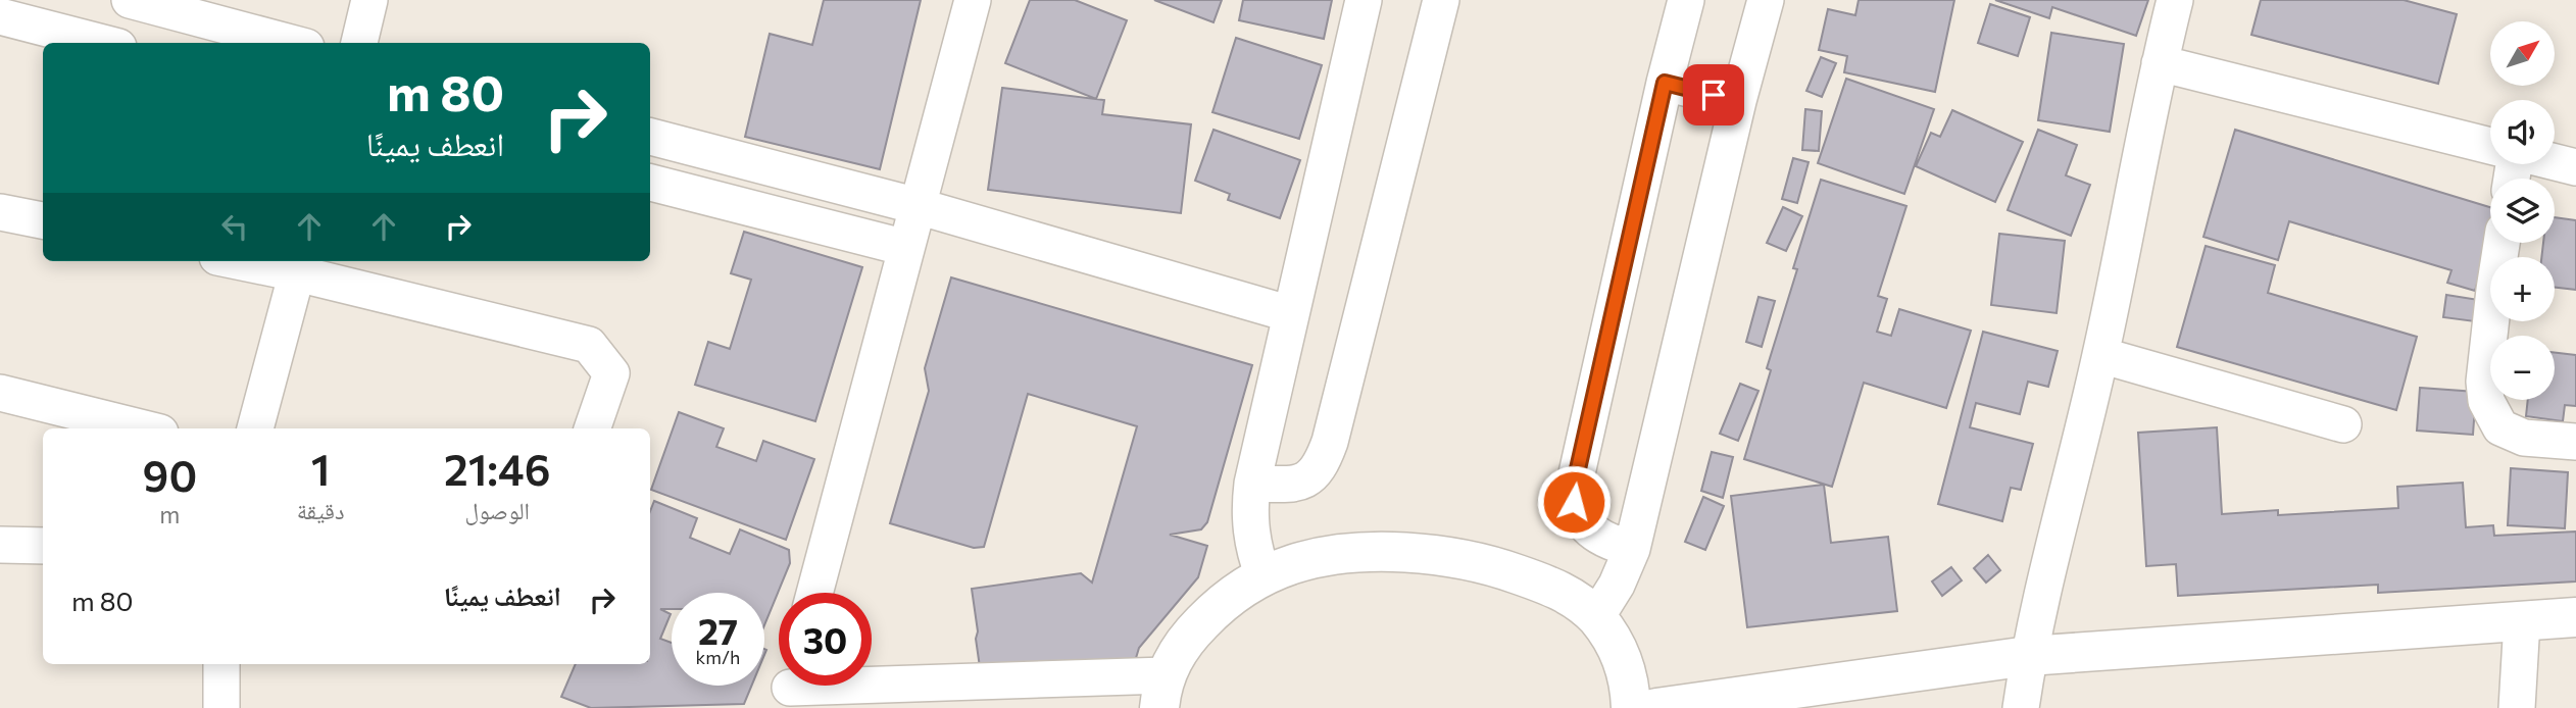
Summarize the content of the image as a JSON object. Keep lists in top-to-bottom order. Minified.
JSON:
{"north":"top right","page":{"map_buttons":["+","−"],"turn":["80 m","انعطف يمينًا"],"eta":["21:46","الوصول","1","دقيقة","90","m"],"list":[{"name":"انعطف يمينًا","value":"80 m"}],"speed":"27 km/h","limit":"30"}}
